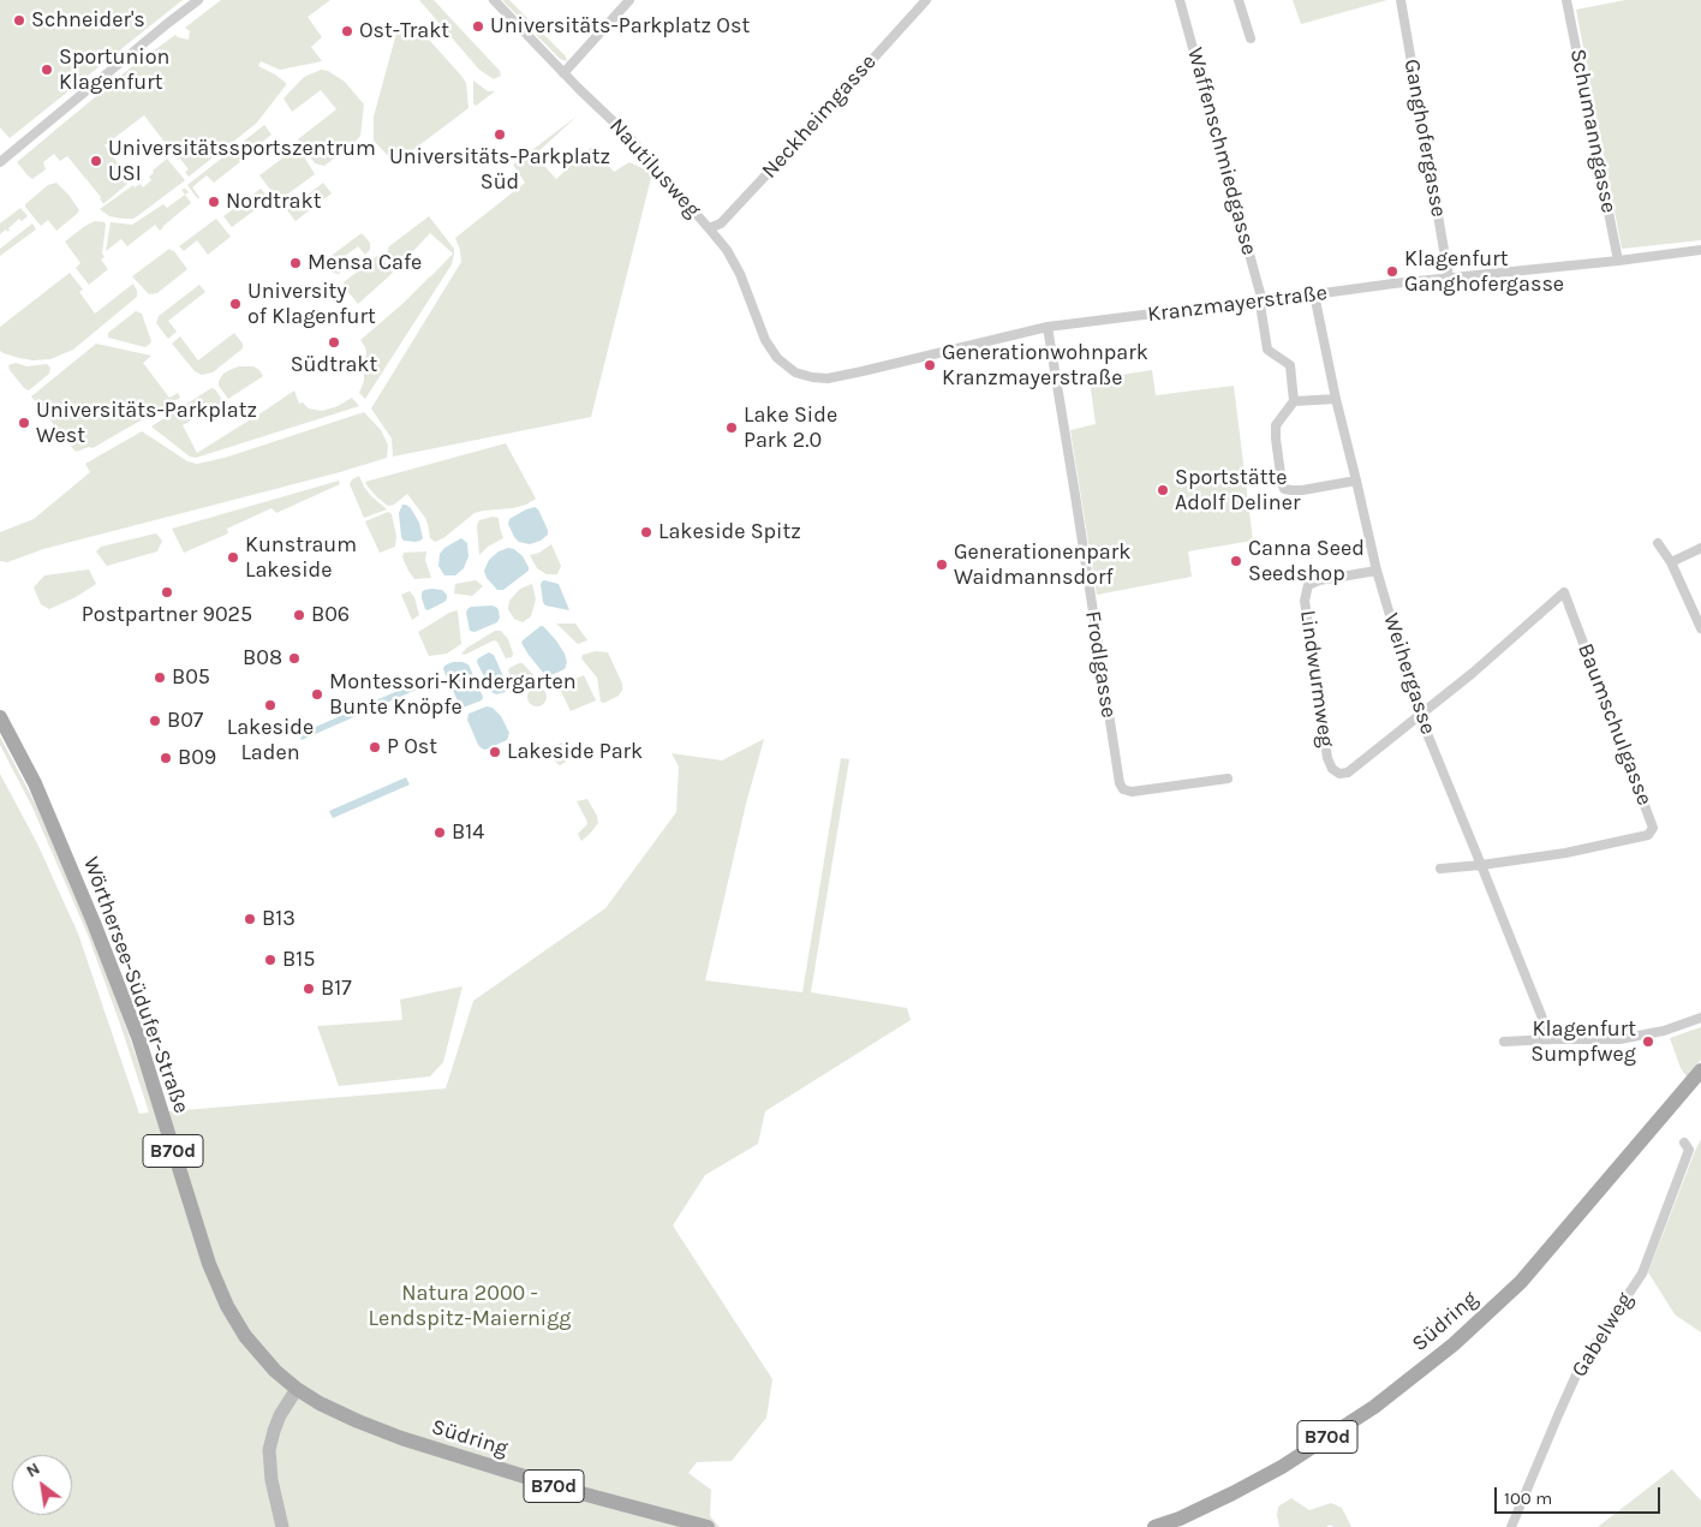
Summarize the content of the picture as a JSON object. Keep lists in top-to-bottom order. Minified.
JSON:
{"streets":{"main road":["Wörthersee-Südufer-Straße","B70d","Südring"],"street":["Neckheimgasse","Schumanngasse","Ganghofergasse","Waffenschmiedgasse","Nautilusweg","Kranzmayerstraße","Frodlgasse","Weihergasse","Lindwurmweg","Baumschulgasse","Gabelweg"]},"crossings":[["Neckheimgasse","Nautilusweg"],["Schumanngasse","Kranzmayerstraße"],["Ganghofergasse","Kranzmayerstraße"],["Waffenschmiedgasse","Kranzmayerstraße"],["Nautilusweg","Kranzmayerstraße"],["Kranzmayerstraße","Frodlgasse"],["Kranzmayerstraße","Weihergasse"],["Weihergasse","Lindwurmweg"],["Weihergasse","Baumschulgasse"],["Lindwurmweg","Baumschulgasse"],["Wörthersee-Südufer-Straße","Südring"]],"parks":["Natura 2000 - Lendspitz-Maiernigg"],"places":["Schneider's","Universitäts-Parkplatz Ost","Ost-Trakt","Sportunion Klagenfurt","Universitäts-Parkplatz Süd","Universitätssportszentrum USI","Nordtrakt","Mensa Cafe","Klagenfurt Ganghofergasse","University of Klagenfurt","Südtrakt","Generationwohnpark Kranzmayerstraße","Universitäts-Parkplatz West","Lake Side Park 2.0","Sportstätte Adolf Deliner","Lakeside Spitz","Kunstraum Lakeside","Canna Seed Seedshop","Generationenpark Waidmannsdorf","Postpartner 9025","B06","B08","B05","Montessori-Kindergarten Bunte Knöpfe","Lakeside Laden","B07","P Ost","Lakeside Park","B09","B14","B13","B15","B17","Klagenfurt Sumpfweg"],"scale_bar":"100 m","north":"top left"}
